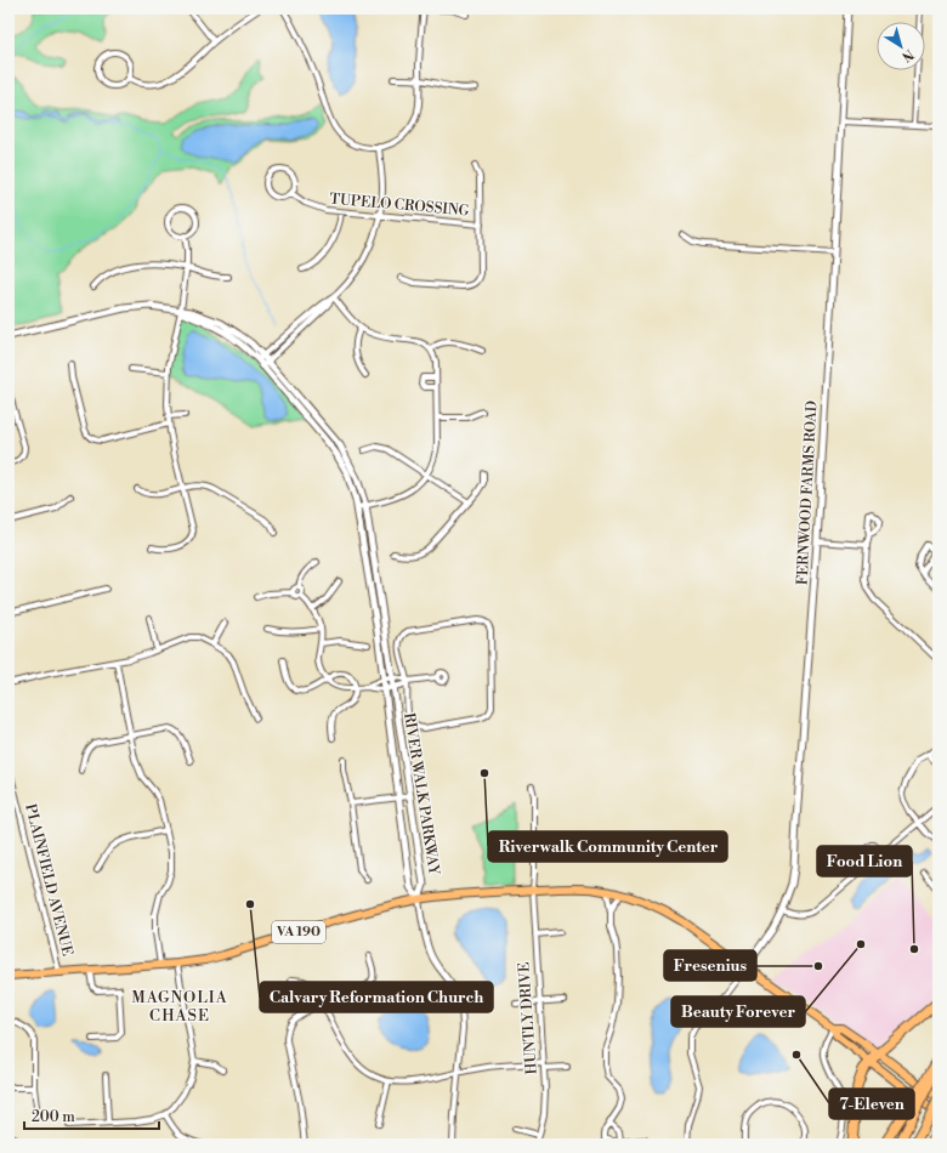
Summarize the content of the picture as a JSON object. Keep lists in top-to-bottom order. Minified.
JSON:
{"streets":{"main road":["VA 190"],"street":["TUPELO CROSSING","FERNWOOD FARMS ROAD","RIVER WALK PARKWAY","PLAINFIELD AVENUE","HUNTLY DRIVE"]},"crossings":[["FERNWOOD FARMS ROAD","VA 190"],["RIVER WALK PARKWAY","VA 190"],["PLAINFIELD AVENUE","VA 190"],["VA 190","HUNTLY DRIVE"]],"districts":["MAGNOLIA CHASE"],"places":["Riverwalk Community Center","Calvary Reformation Church","Beauty Forever","Food Lion","Fresenius","7-Eleven"],"scale_bar":"200 m","north":"bottom right"}
